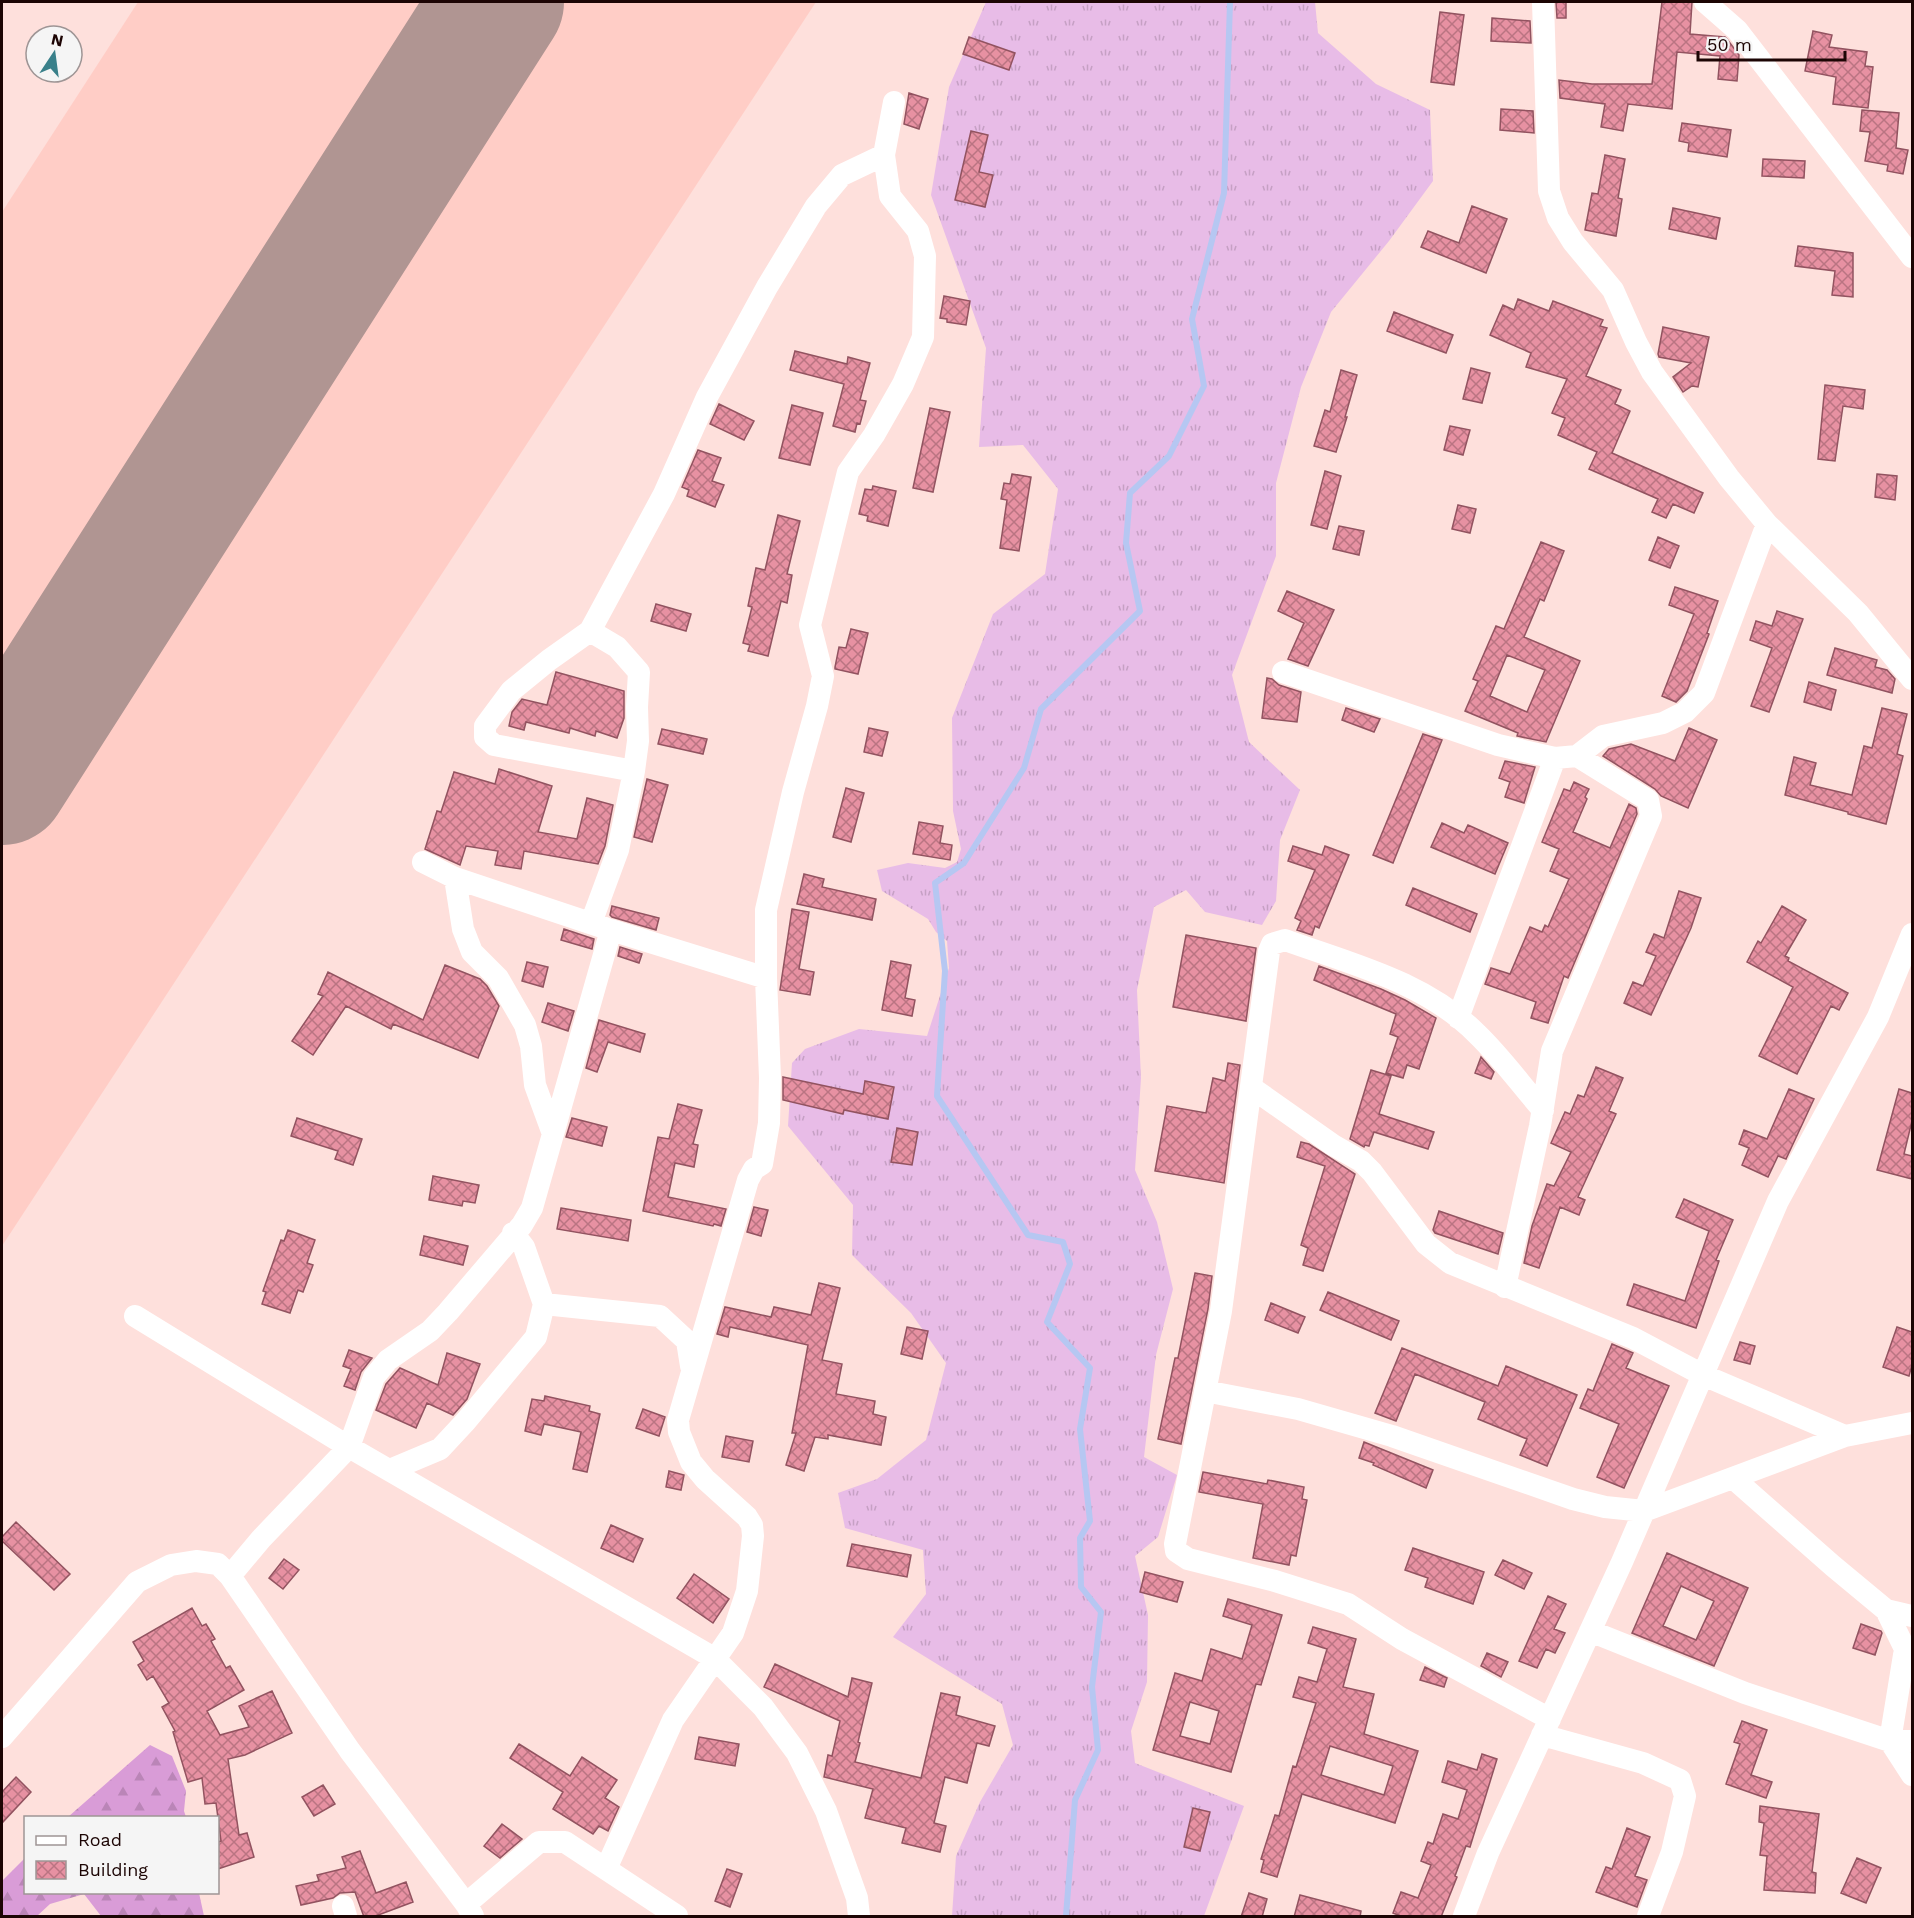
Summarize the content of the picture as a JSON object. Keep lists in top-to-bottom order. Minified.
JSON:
{"legend":["Road","Building"],"scale_bar":"50 m","north":"top"}
